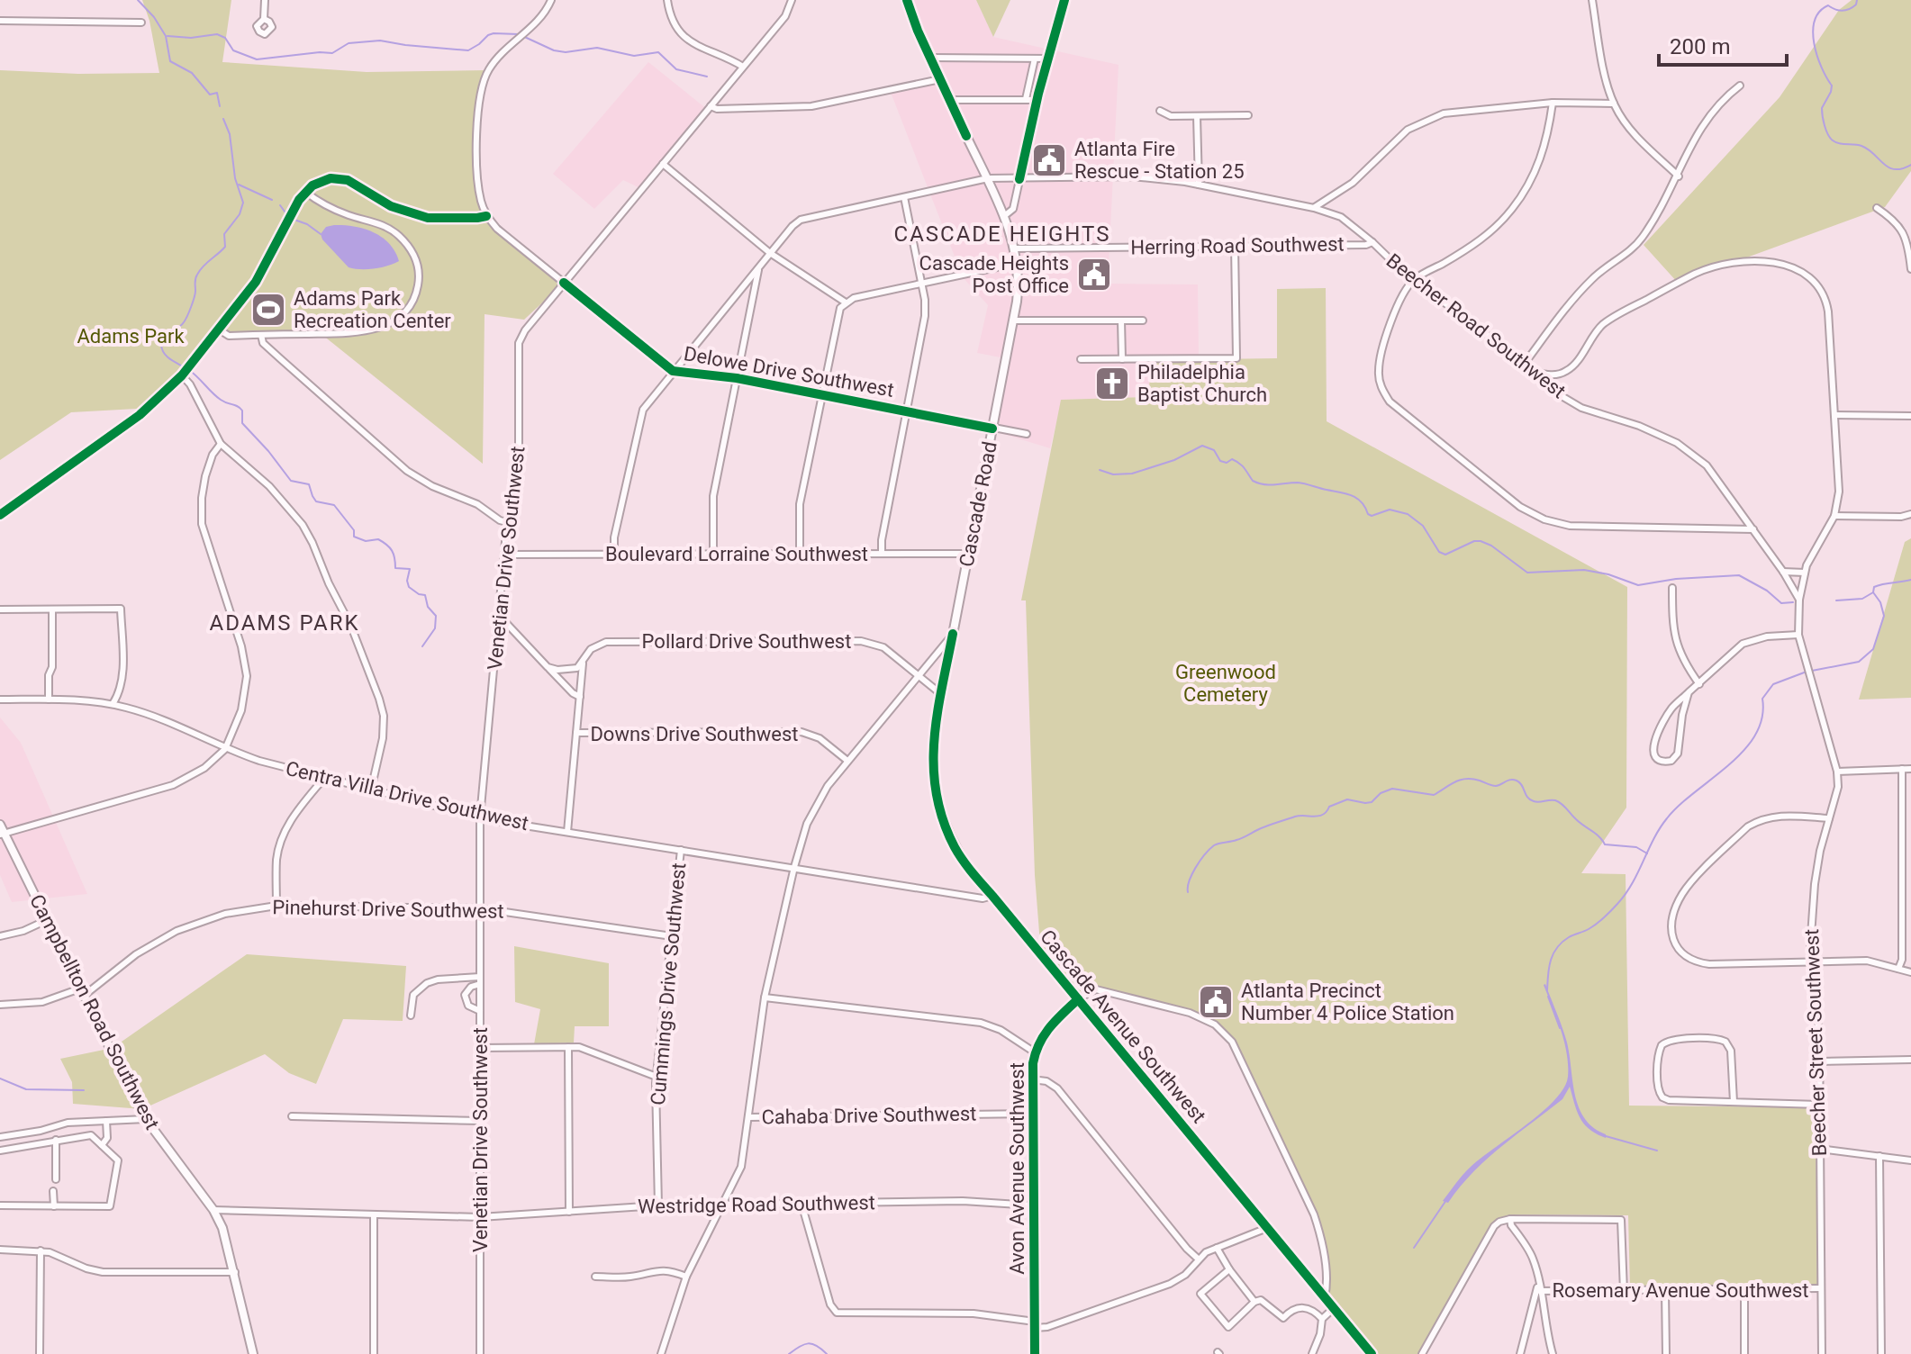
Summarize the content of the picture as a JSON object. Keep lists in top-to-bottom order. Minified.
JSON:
{"streets":{"main road":["Cascade Road","Campbellton Road Southwest","Cascade Avenue Southwest"],"street":["Herring Road Southwest","Beecher Road Southwest","Delowe Drive Southwest","Boulevard Lorraine Southwest","Venetian Drive Southwest","Pollard Drive Southwest","Downs Drive Southwest","Centra Villa Drive Southwest","Pinehurst Drive Southwest","Cummings Drive Southwest","Beecher Street Southwest","Cahaba Drive Southwest","Avon Avenue Southwest","Westridge Road Southwest","Rosemary Avenue Southwest"]},"crossings":[["Herring Road Southwest","Beecher Road Southwest"],["Herring Road Southwest","Cascade Road"],["Beecher Road Southwest","Delowe Drive Southwest"],["Beecher Road Southwest","Cascade Road"],["Beecher Road Southwest","Boulevard Lorraine Southwest"],["Beecher Road Southwest","Beecher Street Southwest"],["Delowe Drive Southwest","Cascade Road"],["Delowe Drive Southwest","Venetian Drive Southwest"],["Cascade Road","Boulevard Lorraine Southwest"],["Cascade Road","Pollard Drive Southwest"],["Cascade Road","Cascade Avenue Southwest"],["Boulevard Lorraine Southwest","Venetian Drive Southwest"],["Venetian Drive Southwest","Centra Villa Drive Southwest"],["Venetian Drive Southwest","Pinehurst Drive Southwest"],["Venetian Drive Southwest","Westridge Road Southwest"],["Pollard Drive Southwest","Cascade Avenue Southwest"],["Centra Villa Drive Southwest","Cummings Drive Southwest"],["Centra Villa Drive Southwest","Cascade Avenue Southwest"],["Pinehurst Drive Southwest","Cummings Drive Southwest"],["Pinehurst Drive Southwest","Campbellton Road Southwest"],["Cummings Drive Southwest","Westridge Road Southwest"],["Campbellton Road Southwest","Westridge Road Southwest"],["Cascade Avenue Southwest","Avon Avenue Southwest"],["Beecher Street Southwest","Rosemary Avenue Southwest"],["Cahaba Drive Southwest","Avon Avenue Southwest"],["Avon Avenue Southwest","Westridge Road Southwest"]],"districts":["CASCADE HEIGHTS","ADAMS PARK"],"parks":["Adams Park","Greenwood Cemetery"],"places":{"public building":["Atlanta Fire Rescue - Station 25","Cascade Heights Post Office","Atlanta Precinct Number 4 Police Station"],"sports":["Adams Park Recreation Center"],"church":["Philadelphia Baptist Church"]},"scale_bar":"200 m"}
